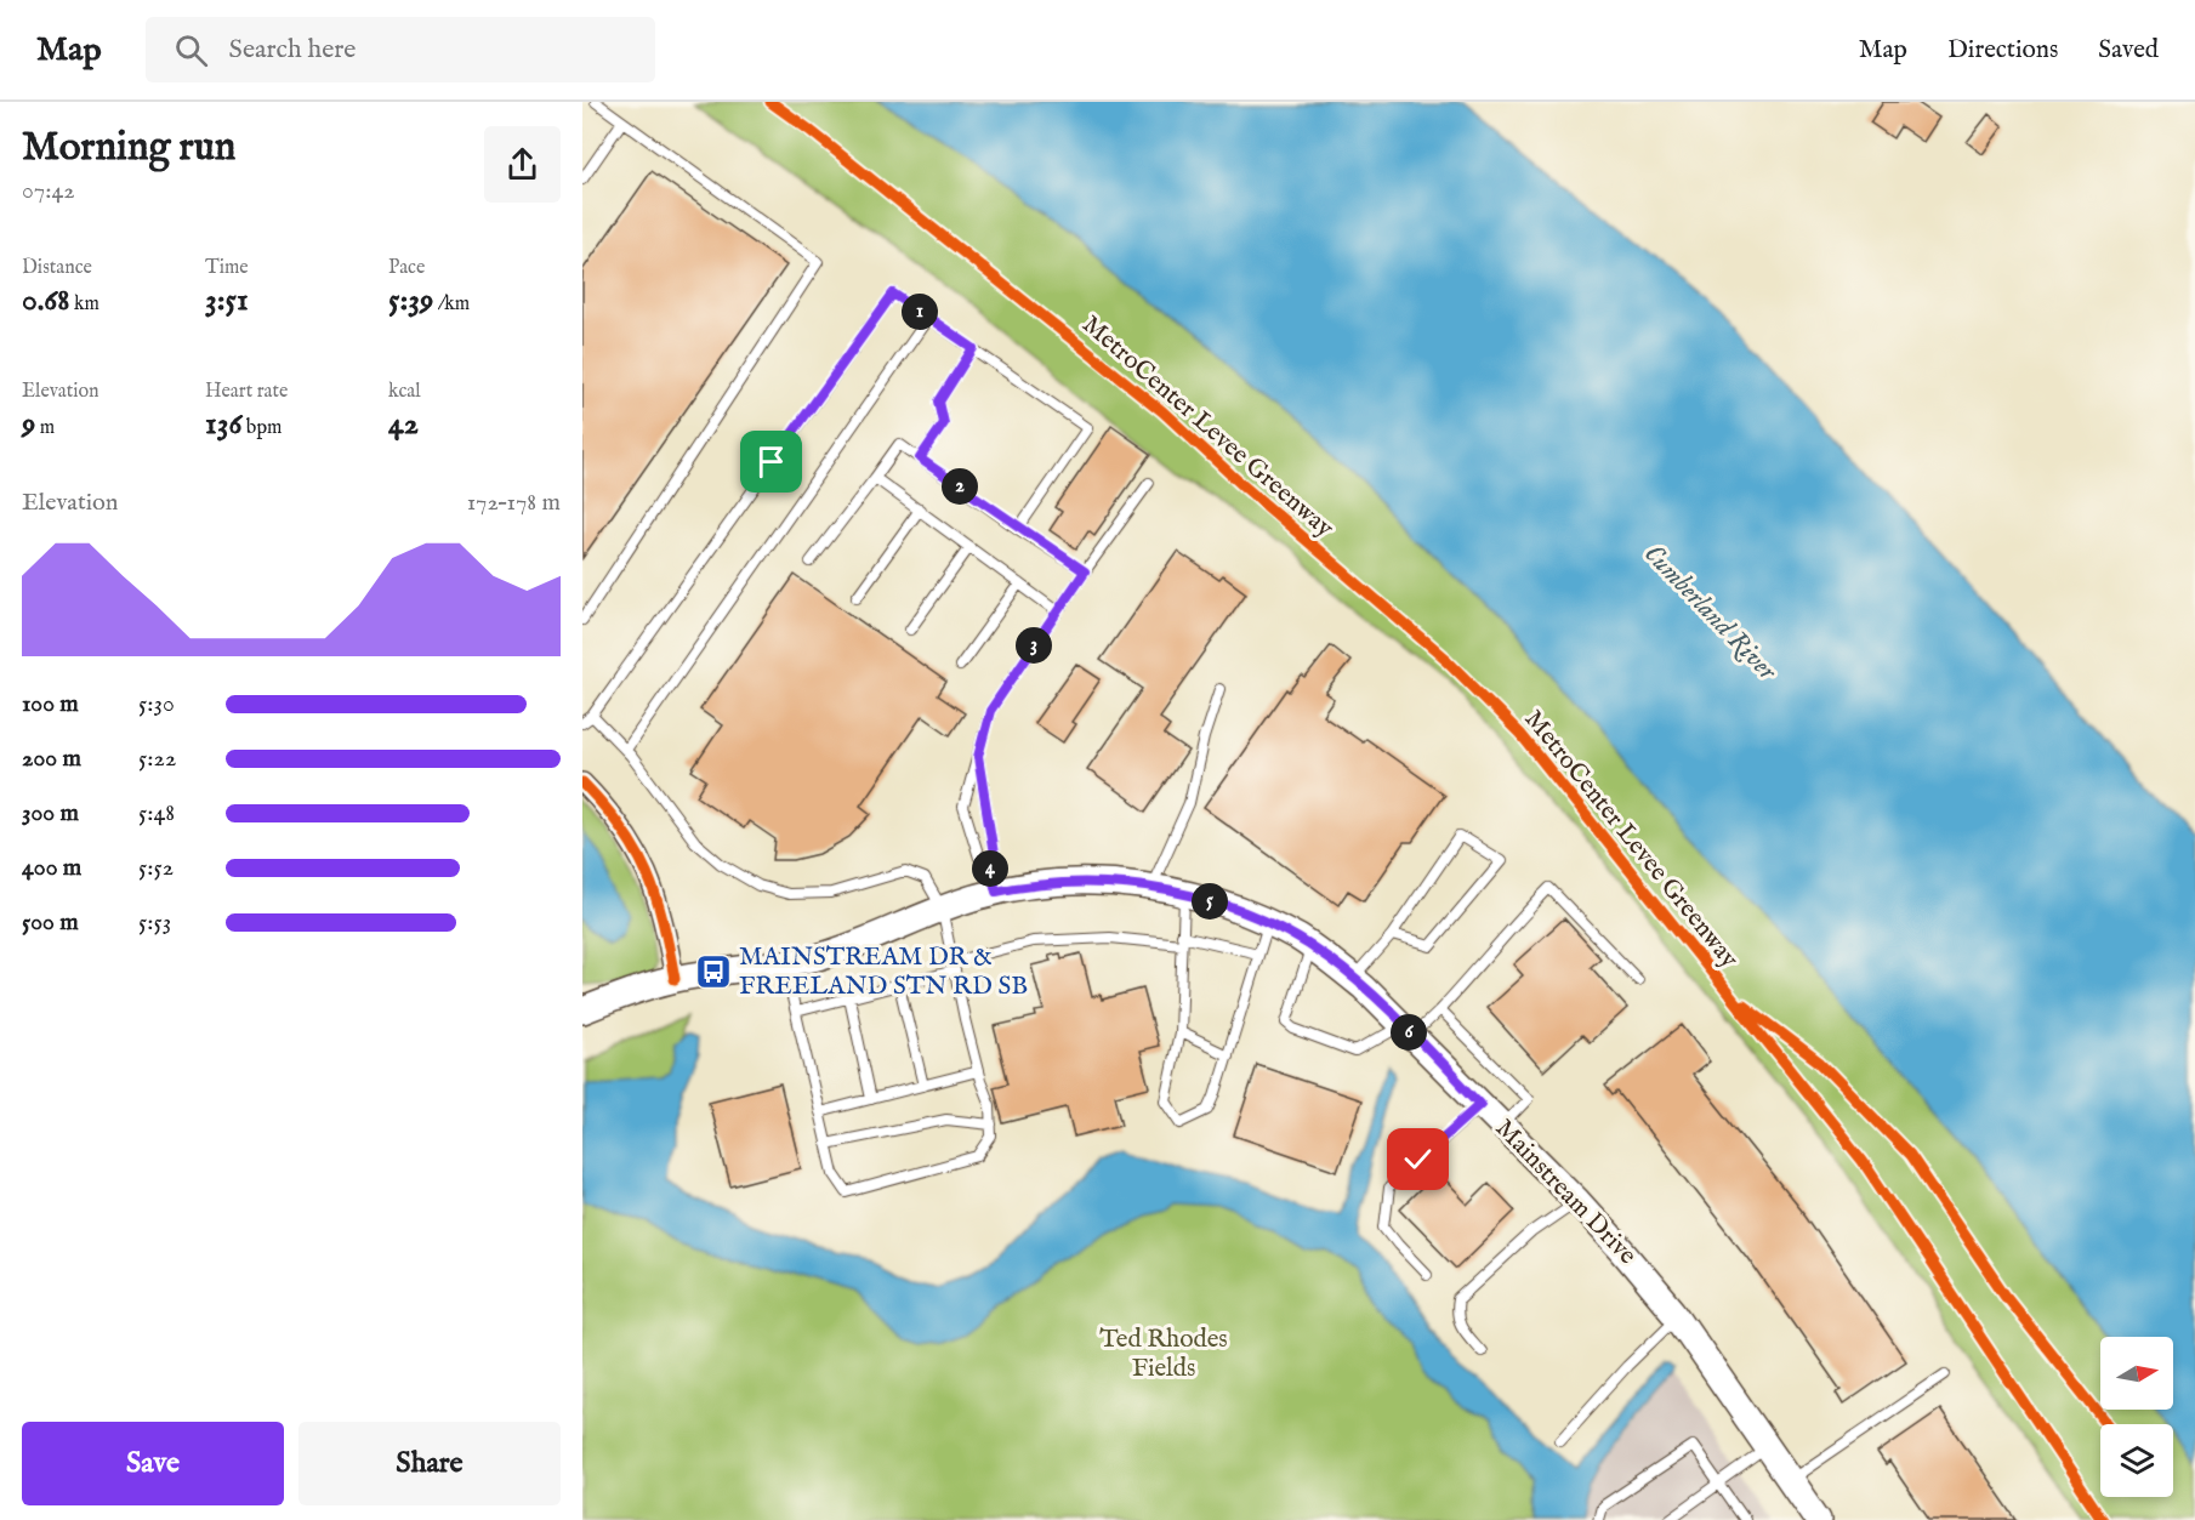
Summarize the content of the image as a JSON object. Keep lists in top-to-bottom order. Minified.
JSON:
{"streets":{"street":["Mainstream Drive"],"cycle path":["MetroCenter Levee Greenway"]},"water":["Cumberland River"],"parks":["Ted Rhodes Fields"],"places":{"bus stop":["MAINSTREAM DR & FREELAND STN RD SB"]},"north":"right","page":{"header":"Map","search":"Search here","nav":["Map","Directions","Saved"],"heading":["Morning run","07:42"],"stats":[["Distance","0.68 km"],["Time","3:51"],["Pace","5:39 /km"],["Elevation","9 m"],["Heart rate","136 bpm"],["kcal","42"]],"pins":["1","2","3","4","5","6"],"chart":["Elevation","172–178 m"],"list":[{"name":"100 m","note":"5:30"},{"name":"200 m","note":"5:22"},{"name":"300 m","note":"5:48"},{"name":"400 m","note":"5:52"},{"name":"500 m","note":"5:53"}],"buttons":["Save","Share"]}}
